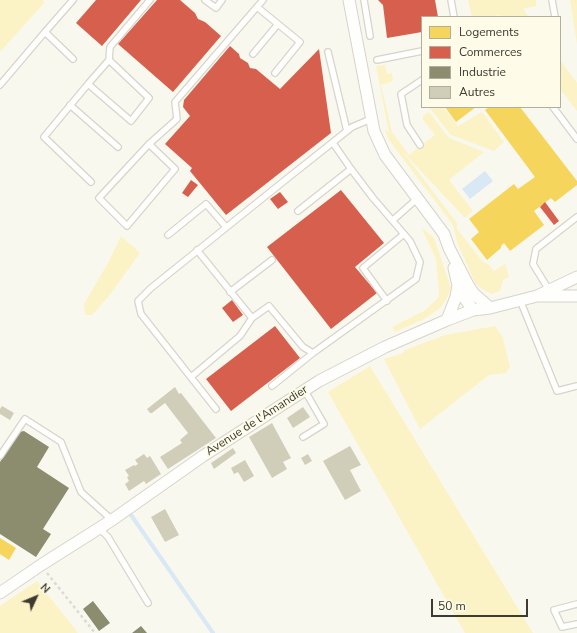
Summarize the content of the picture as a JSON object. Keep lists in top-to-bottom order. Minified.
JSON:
{"streets":{"street":["Avenue de l'Amandier"]},"legend":["Logements","Commerces","Industrie","Autres"],"scale_bar":"50 m","north":"top right"}
